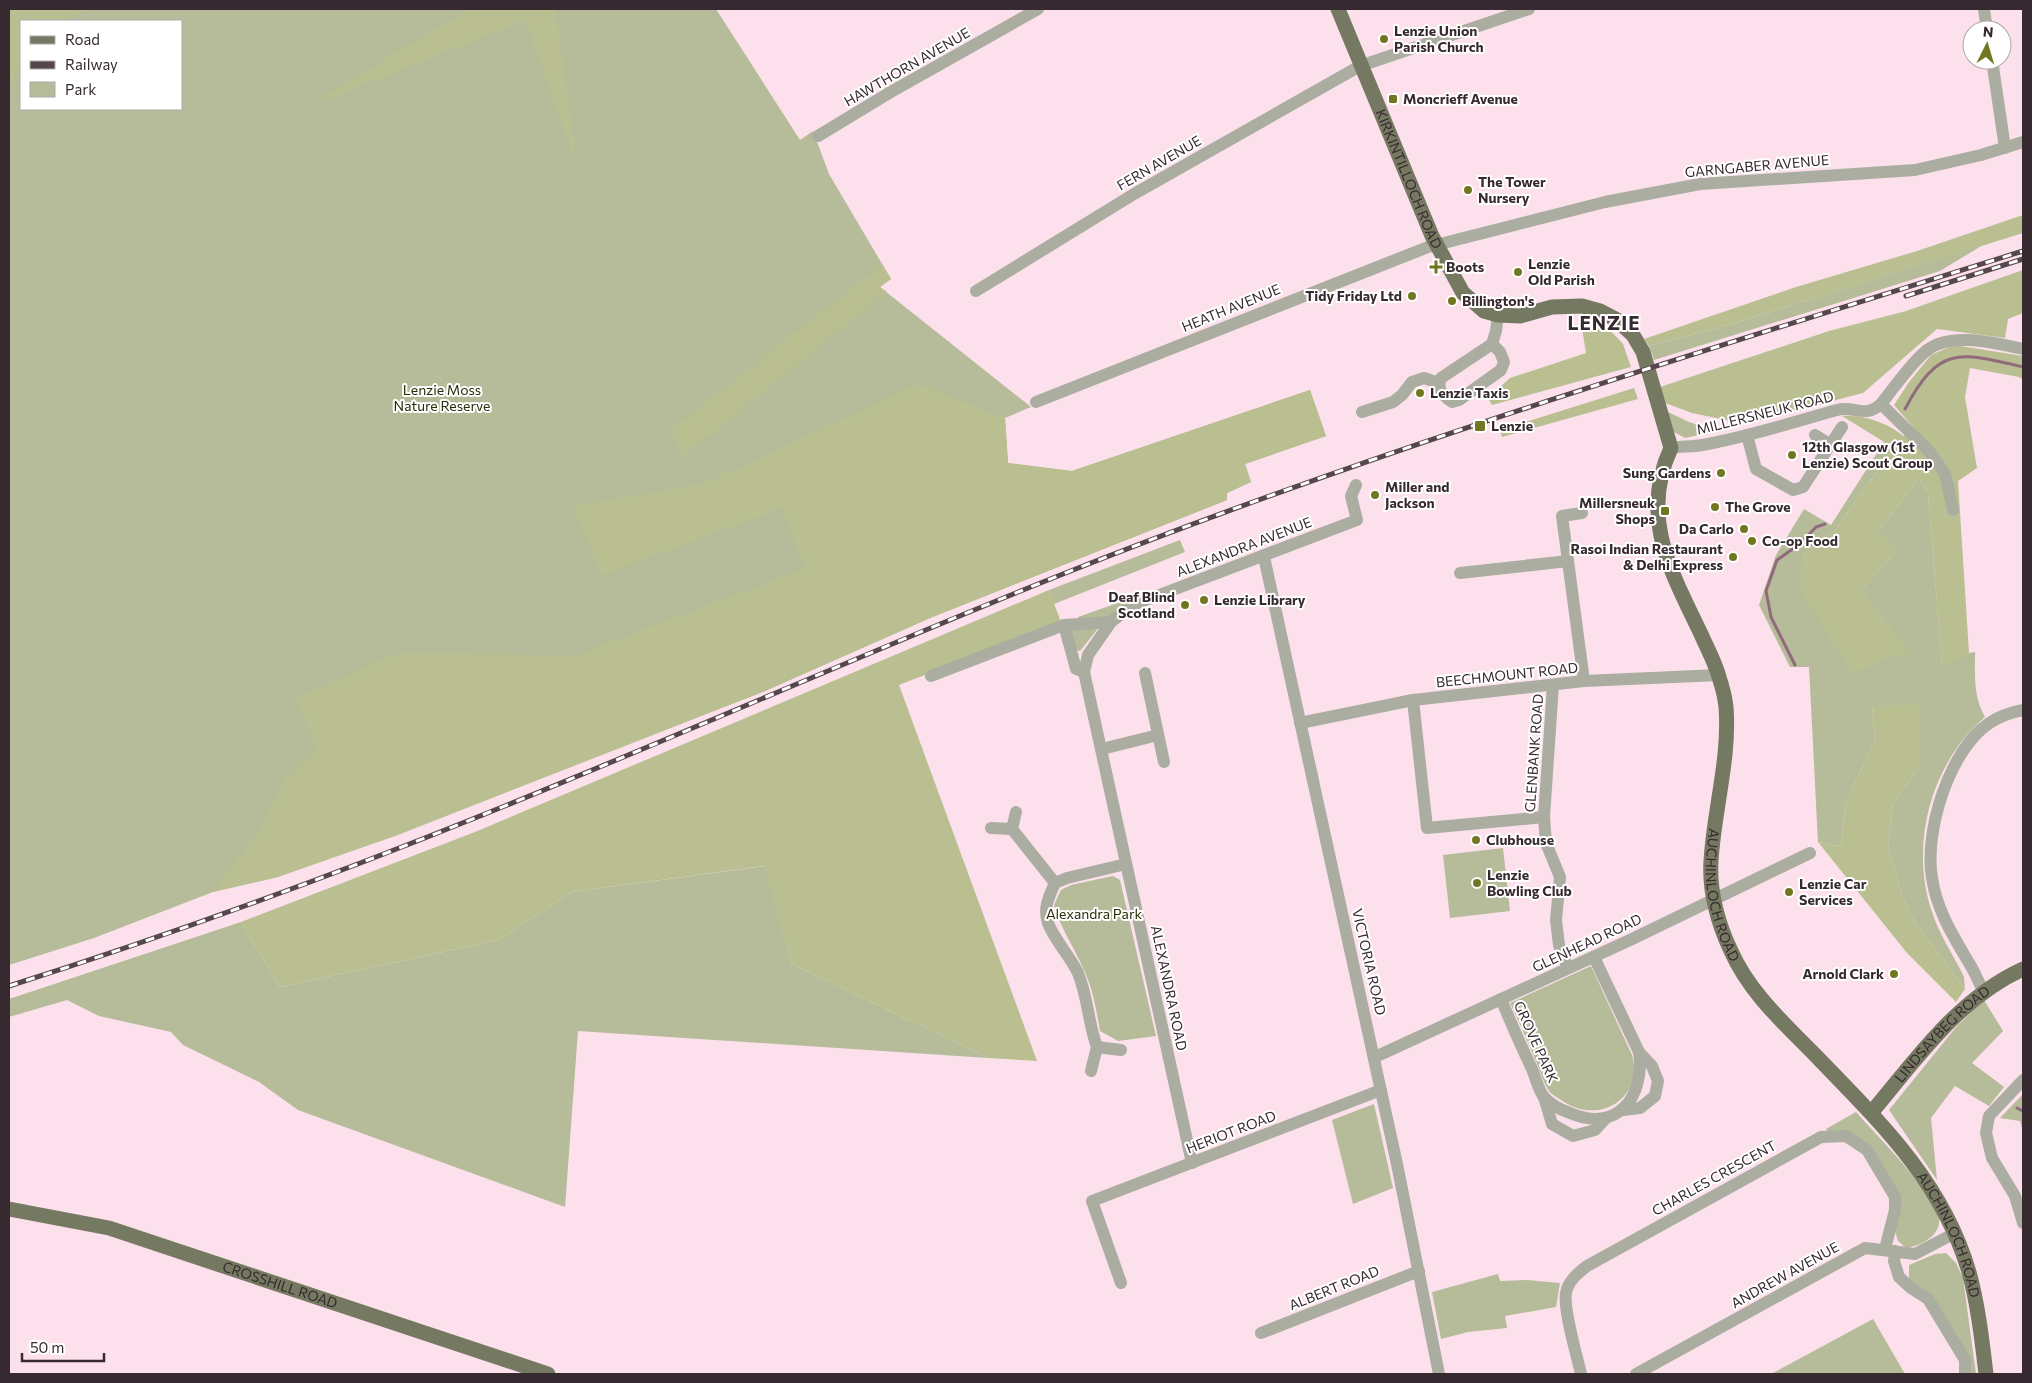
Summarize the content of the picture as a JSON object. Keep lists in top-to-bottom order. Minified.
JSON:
{"streets":{"main road":["KIRKINTILLOCH ROAD","AUCHINLOCH ROAD","LINDSAYBEG ROAD","CROSSHILL ROAD"],"street":["HAWTHORN AVENUE","FERN AVENUE","GARNGABER AVENUE","HEATH AVENUE","MILLERSNEUK ROAD","ALEXANDRA AVENUE","BEECHMOUNT ROAD","GLENBANK ROAD","GLENHEAD ROAD","VICTORIA ROAD","ALEXANDRA ROAD","GROVE PARK","HERIOT ROAD","CHARLES CRESCENT","ANDREW AVENUE","ALBERT ROAD"]},"crossings":[["FERN AVENUE","KIRKINTILLOCH ROAD"],["GARNGABER AVENUE","KIRKINTILLOCH ROAD"],["GARNGABER AVENUE","HEATH AVENUE"],["KIRKINTILLOCH ROAD","HEATH AVENUE"],["KIRKINTILLOCH ROAD","MILLERSNEUK ROAD"],["KIRKINTILLOCH ROAD","AUCHINLOCH ROAD"],["MILLERSNEUK ROAD","AUCHINLOCH ROAD"],["ALEXANDRA AVENUE","VICTORIA ROAD"],["ALEXANDRA AVENUE","ALEXANDRA ROAD"],["BEECHMOUNT ROAD","GLENBANK ROAD"],["BEECHMOUNT ROAD","AUCHINLOCH ROAD"],["BEECHMOUNT ROAD","VICTORIA ROAD"],["GLENBANK ROAD","GLENHEAD ROAD"],["AUCHINLOCH ROAD","GLENHEAD ROAD"],["AUCHINLOCH ROAD","LINDSAYBEG ROAD"],["AUCHINLOCH ROAD","ANDREW AVENUE"],["GLENHEAD ROAD","VICTORIA ROAD"],["GLENHEAD ROAD","GROVE PARK"],["VICTORIA ROAD","HERIOT ROAD"],["VICTORIA ROAD","ALBERT ROAD"],["ALEXANDRA ROAD","HERIOT ROAD"],["CHARLES CRESCENT","ANDREW AVENUE"]],"districts":["LENZIE"],"parks":["Lenzie Moss Nature Reserve","Alexandra Park"],"places":{"other":["Lenzie Union Parish Church","The Tower Nursery","Lenzie Old Parish","Tidy Friday Ltd","Billington's","Lenzie Taxis","12th Glasgow (1st Lenzie) Scout Group","Sung Gardens","Miller and Jackson","The Grove","Da Carlo","Co-op Food","Rasoi Indian Restaurant & Delhi Express","Lenzie Library","Deaf Blind Scotland","Clubhouse","Lenzie Bowling Club","Lenzie Car Services","Arnold Clark"],"transit":["Moncrieff Avenue","Lenzie","Millersneuk Shops"],"health":["Boots"]},"legend":["Road","Railway","Park"],"scale_bar":"50 m","north":"top"}
